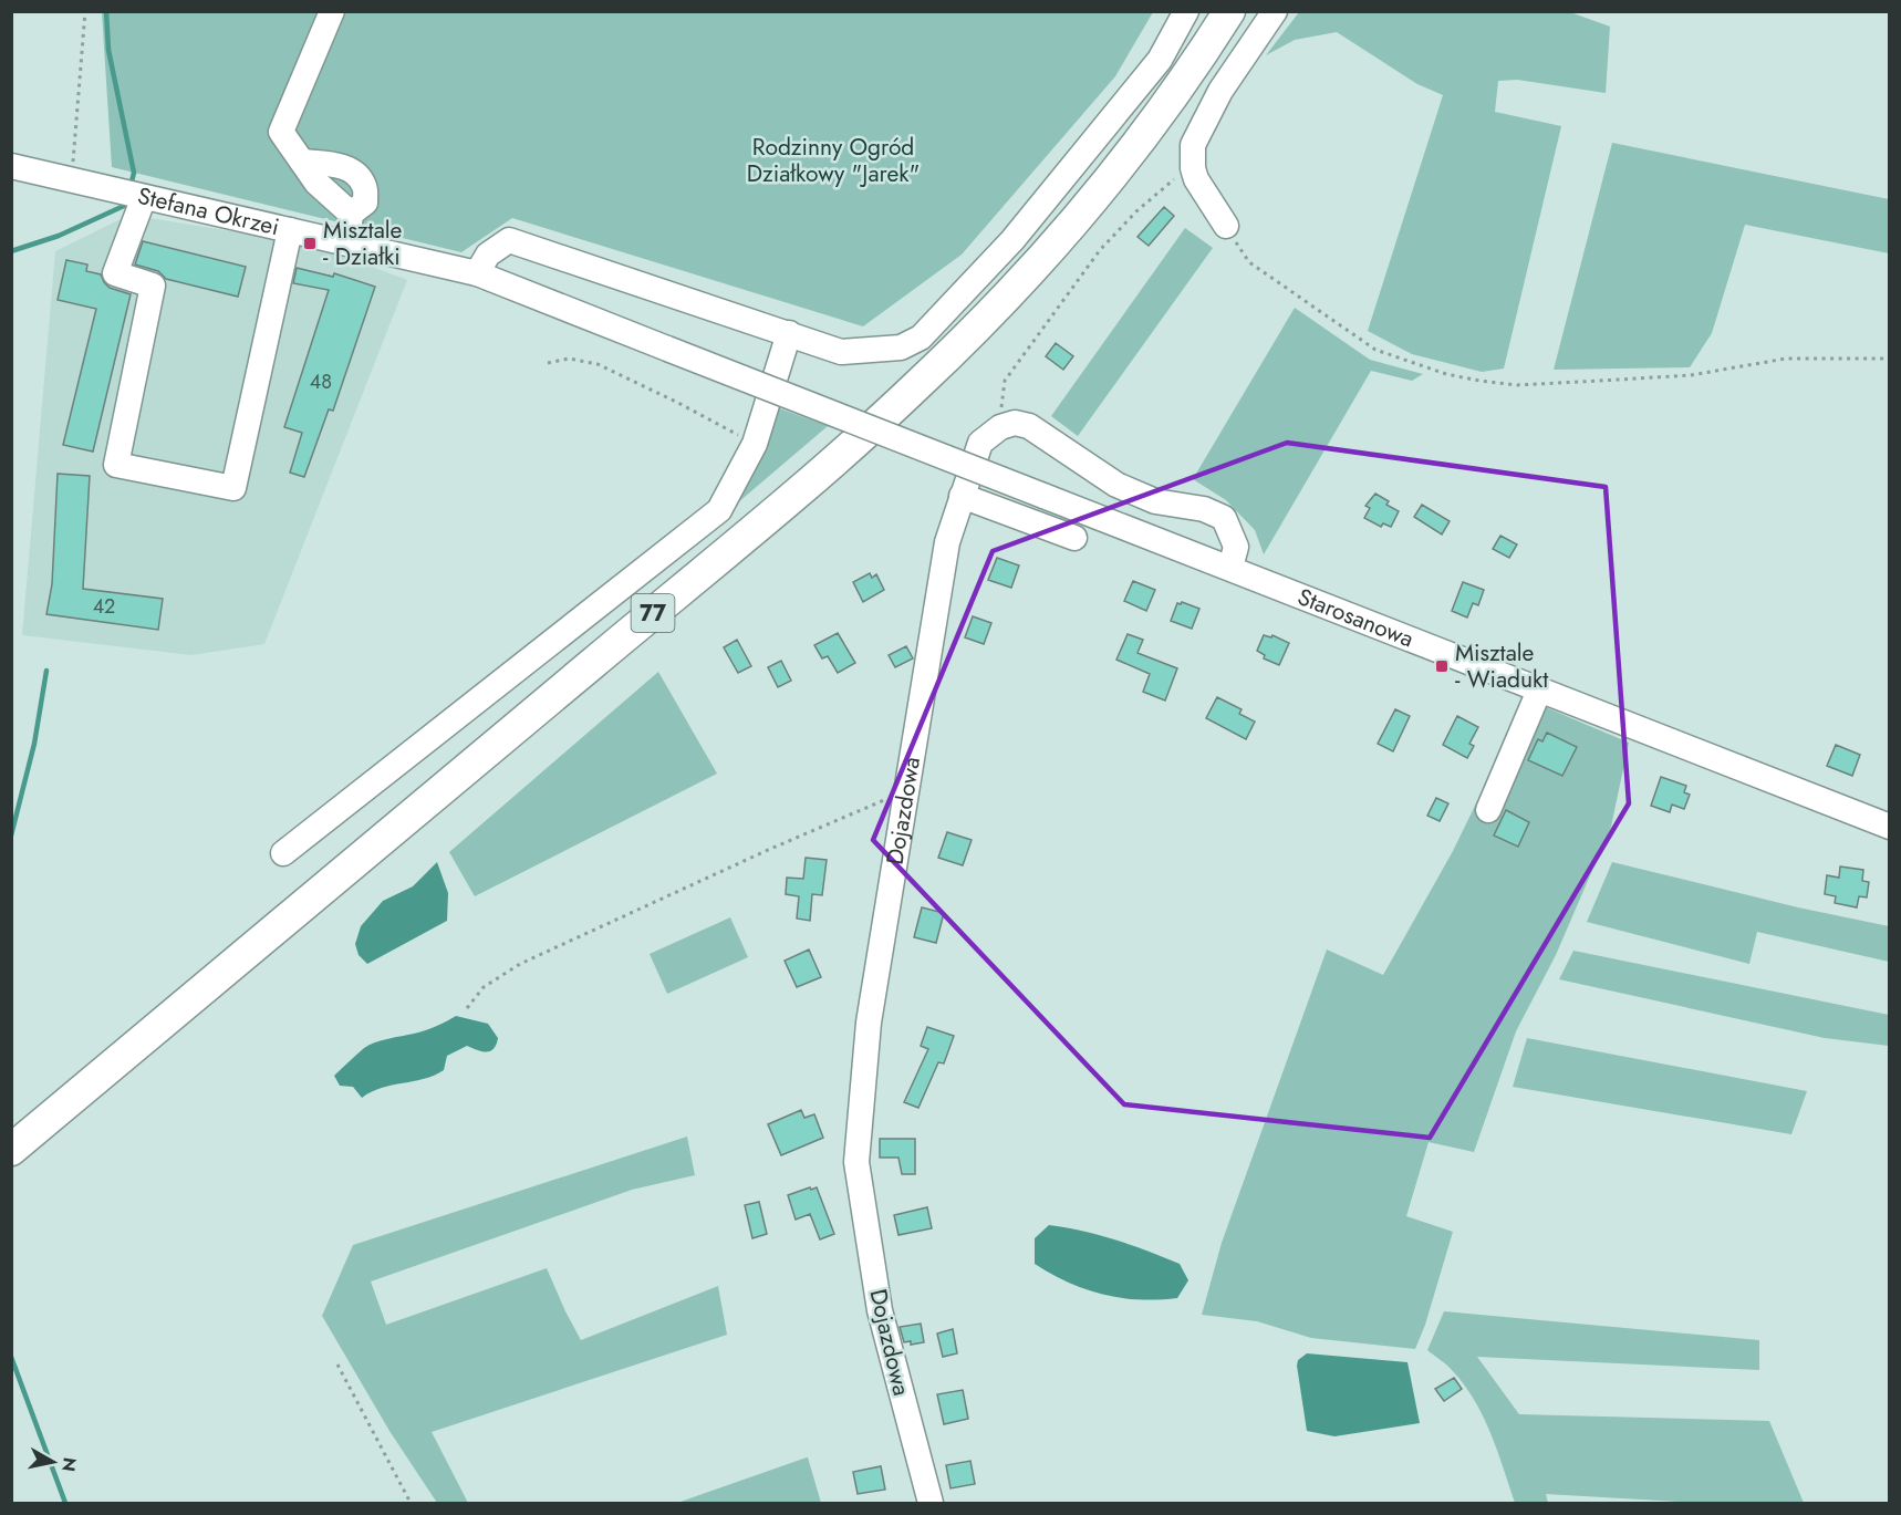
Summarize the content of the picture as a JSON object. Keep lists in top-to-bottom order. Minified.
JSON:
{"streets":{"main road":["77"],"street":["Stefana Okrzei","Starosanowa","Dojazdowa"]},"crossings":[["Stefana Okrzei","Starosanowa"]],"parks":["Rodzinny Ogród Działkowy \"Jarek\""],"places":{"transit":["Misztale - Działki","Misztale - Wiadukt"]},"house_numbers":["48","42"],"north":"right"}
